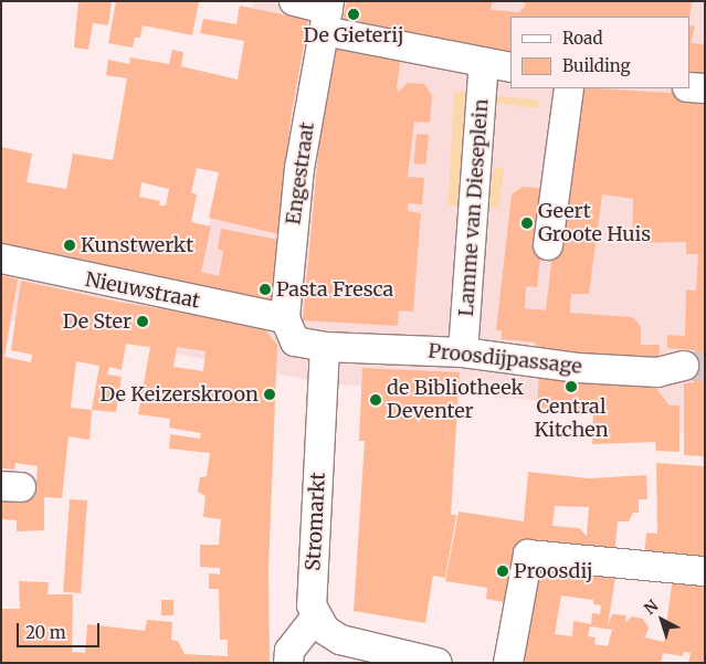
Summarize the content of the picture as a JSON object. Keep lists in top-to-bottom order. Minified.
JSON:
{"streets":{"street":["Engestraat","Lamme van Dieseplein","Nieuwstraat","Proosdijpassage","Stromarkt"]},"crossings":[["Engestraat","Nieuwstraat"],["Lamme van Dieseplein","Proosdijpassage"],["Proosdijpassage","Stromarkt"]],"places":["De Gieterij","Geert Groote Huis","Kunstwerkt","Pasta Fresca","De Ster","Central Kitchen","De Keizerskroon","de Bibliotheek Deventer","Proosdij"],"legend":["Road","Building"],"scale_bar":"20 m","north":"top left"}
